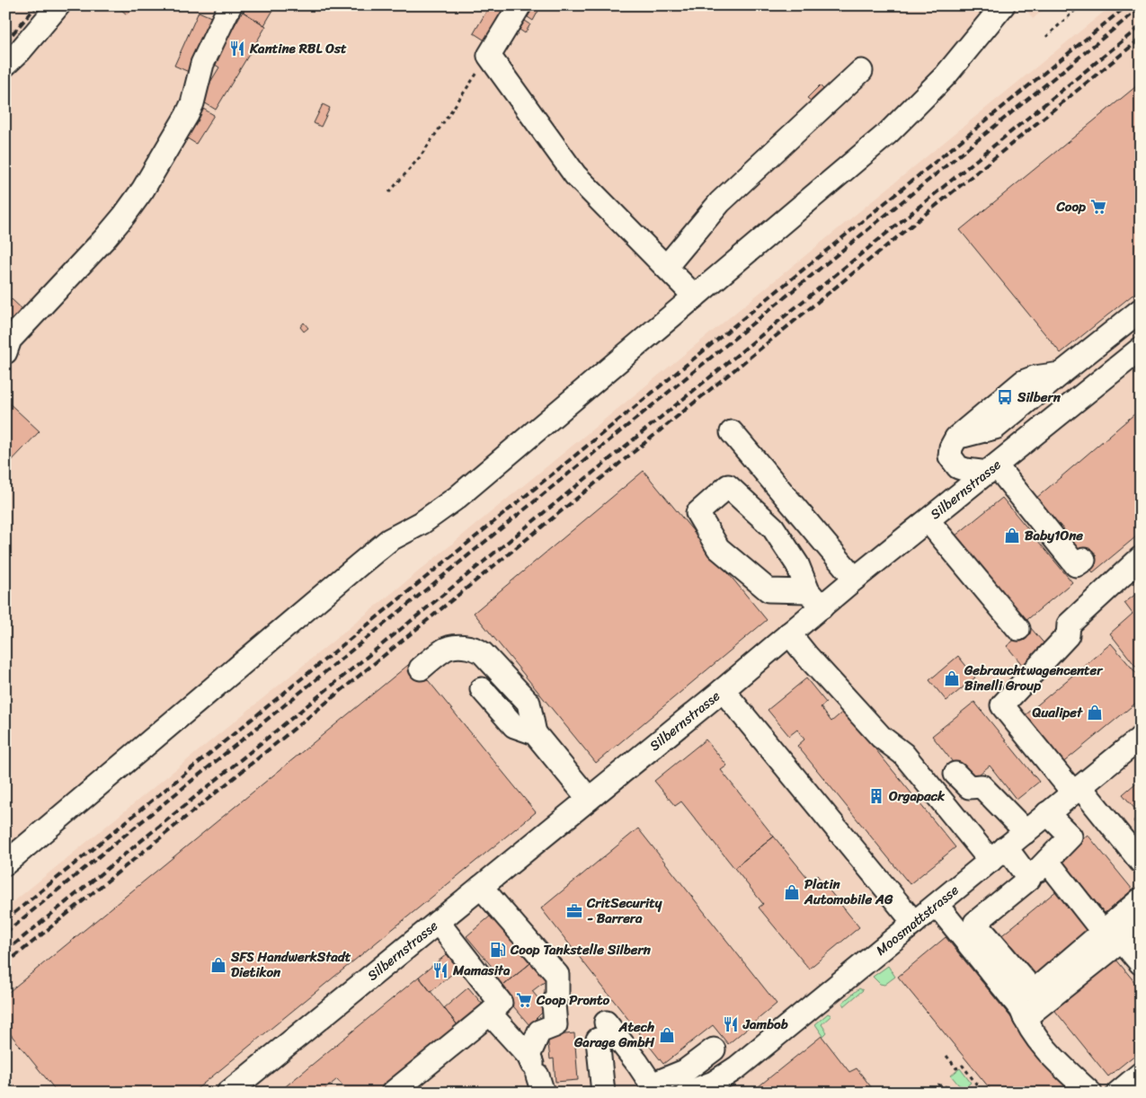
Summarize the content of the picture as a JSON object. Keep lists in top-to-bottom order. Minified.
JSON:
{"streets":{"street":["Silbernstrasse","Moosmattstrasse"]},"places":{"restaurant":["Kantine RBL Ost","Mamasita","Jambob"],"supermarket":["Coop","Coop Pronto"],"bus stop":["Silbern"],"shop":["Baby1One","Gebrauchtwagencenter Binelli Group","Qualipet","Platin Automobile AG","SFS HandwerkStadt Dietikon","Atech Garage GmbH"],"building":["Orgapack"],"office":["CritSecurity - Barrera"],"fuel station":["Coop Tankstelle Silbern"]}}
